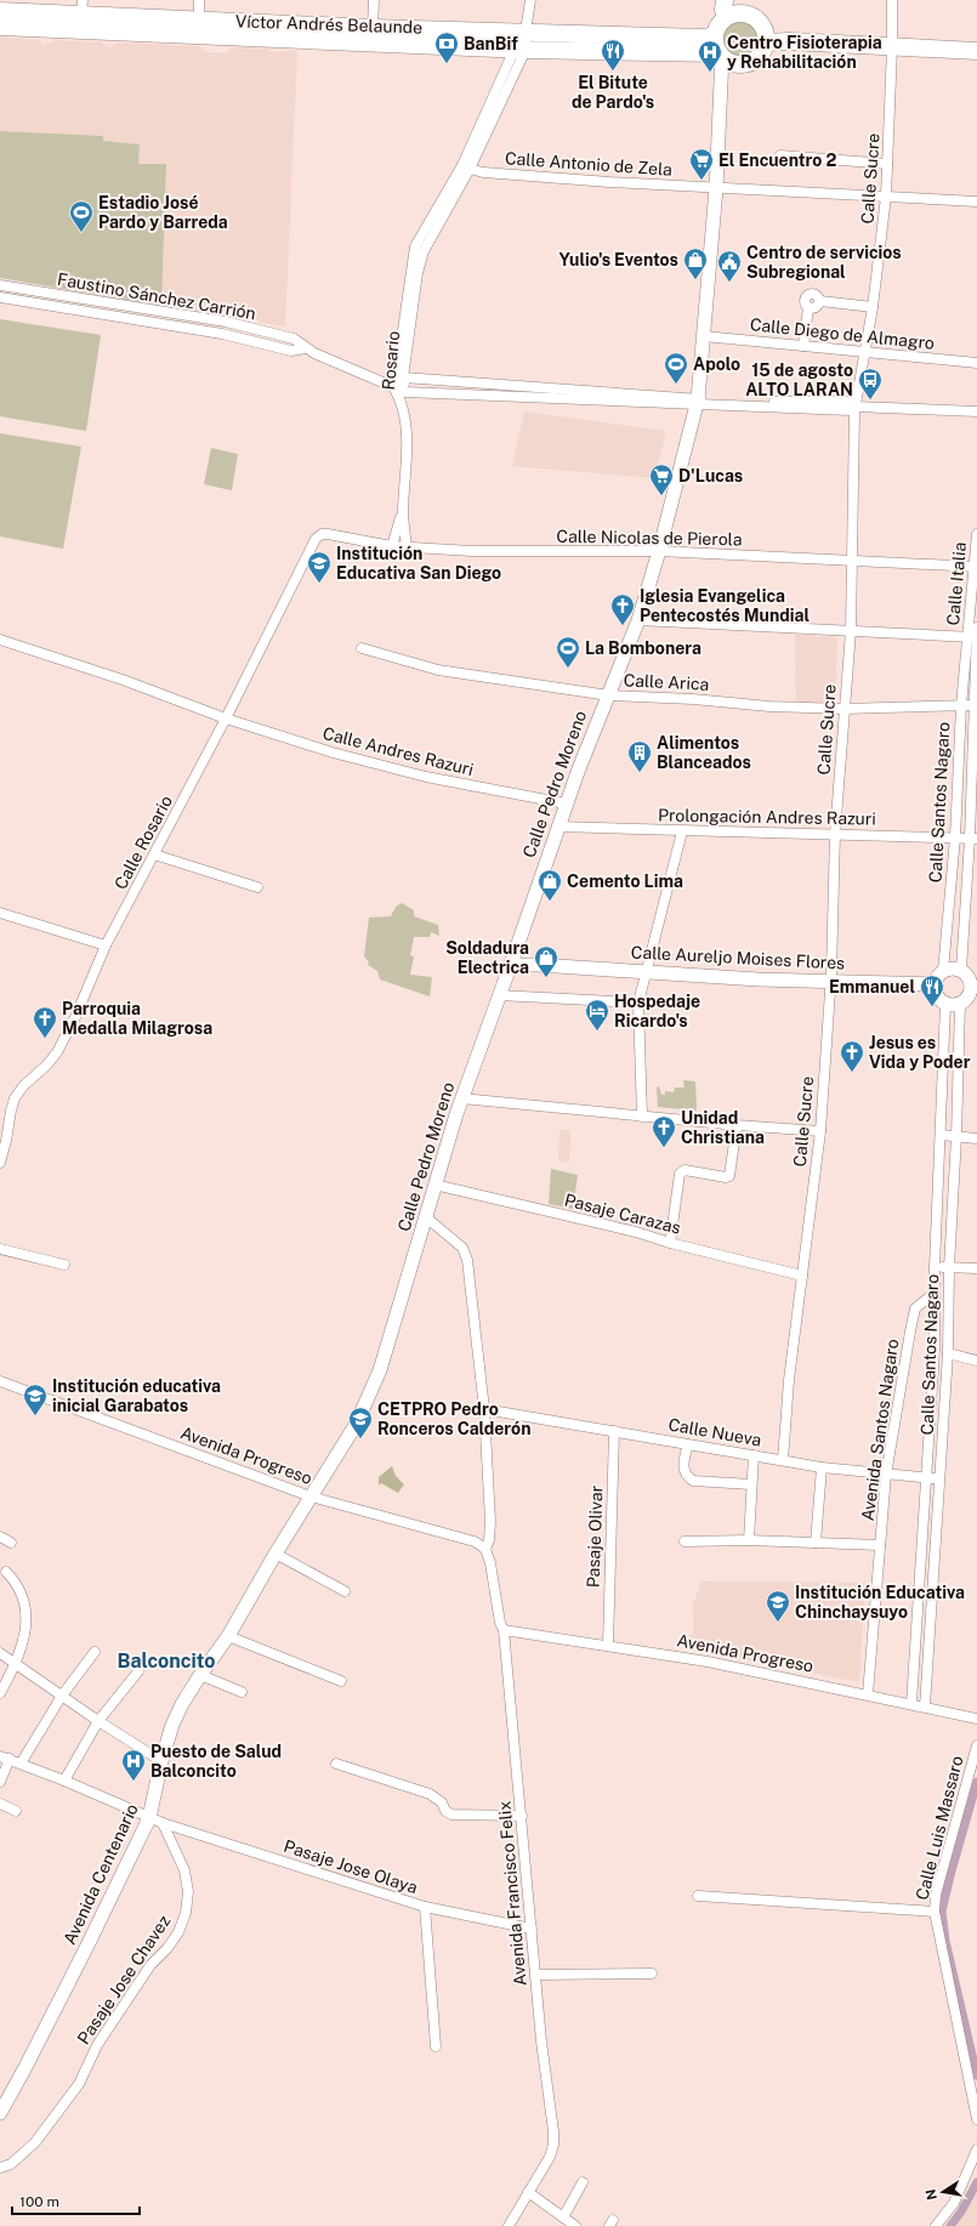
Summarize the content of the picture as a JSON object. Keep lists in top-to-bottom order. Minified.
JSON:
{"streets":{"highway":["Víctor Andrés Belaunde"],"main road":["Calle Pedro Moreno","Calle Aureljo Moises Flores","Avenida Centenario"],"street":["Calle Antonio de Zela","Calle Sucre","Faustino Sánchez Carrión","Calle Diego de Almagro","Rosario","Calle Nicolas de Pierola","Calle Italia","Calle Arica","Calle Andres Razuri","Calle Santos Nagaro","Prolongación Andres Razuri","Calle Rosario","Pasaje Carazas","Avenida Santos Nagaro","Calle Nueva","Avenida Progreso","Pasaje Olivar","Calle Luis Massaro","Pasaje Jose Olaya","Avenida Francisco Felix","Pasaje Jose Chavez"]},"crossings":[["Víctor Andrés Belaunde","Rosario"],["Víctor Andrés Belaunde","Calle Pedro Moreno"],["Calle Antonio de Zela","Calle Sucre"],["Calle Antonio de Zela","Rosario"],["Calle Antonio de Zela","Calle Pedro Moreno"],["Calle Sucre","Calle Diego de Almagro"],["Calle Sucre","Calle Nicolas de Pierola"],["Calle Sucre","Calle Arica"],["Calle Sucre","Prolongación Andres Razuri"],["Calle Sucre","Calle Aureljo Moises Flores"],["Calle Sucre","Pasaje Carazas"],["Calle Sucre","Calle Nueva"],["Faustino Sánchez Carrión","Rosario"],["Calle Diego de Almagro","Calle Pedro Moreno"],["Calle Nicolas de Pierola","Calle Italia"],["Calle Nicolas de Pierola","Calle Pedro Moreno"],["Calle Nicolas de Pierola","Calle Rosario"],["Calle Italia","Calle Santos Nagaro"],["Calle Arica","Calle Pedro Moreno"],["Calle Arica","Calle Santos Nagaro"],["Calle Andres Razuri","Calle Pedro Moreno"],["Calle Andres Razuri","Calle Rosario"],["Calle Pedro Moreno","Prolongación Andres Razuri"],["Calle Pedro Moreno","Calle Aureljo Moises Flores"],["Calle Pedro Moreno","Pasaje Carazas"],["Calle Pedro Moreno","Avenida Progreso"],["Calle Pedro Moreno","Avenida Centenario"],["Calle Santos Nagaro","Prolongación Andres Razuri"],["Calle Santos Nagaro","Calle Aureljo Moises Flores"],["Calle Santos Nagaro","Avenida Santos Nagaro"],["Calle Santos Nagaro","Calle Nueva"],["Calle Santos Nagaro","Avenida Progreso"],["Avenida Santos Nagaro","Calle Nueva"],["Avenida Santos Nagaro","Avenida Progreso"],["Calle Nueva","Pasaje Olivar"],["Avenida Progreso","Pasaje Olivar"],["Avenida Progreso","Avenida Centenario"],["Avenida Progreso","Avenida Francisco Felix"],["Pasaje Jose Olaya","Avenida Francisco Felix"],["Pasaje Jose Olaya","Pasaje Jose Chavez"]],"districts":["Balconcito"],"places":{"bank":["BanBif"],"restaurant":["El Bitute de Pardo's","Emmanuel"],"hospital":["Centro Fisioterapia y Rehabilitación","Puesto de Salud Balconcito"],"supermarket":["El Encuentro 2","D'Lucas"],"sports":["Estadio José Pardo y Barreda","Apolo","La Bombonera"],"shop":["Yulio's Eventos","Cemento Lima","Soldadura Electrica"],"public building":["Centro de servicios Subregional"],"bus stop":["15 de agosto ALTO LARAN"],"school or university":["Institución Educativa San Diego","Institución educativa inicial Garabatos","CETPRO Pedro Ronceros Calderón","Institución Educativa Chinchaysuyo"],"church":["Iglesia Evangelica Pentecostés Mundial","Parroquia Medalla Milagrosa","Jesus es Vida y Poder","Unidad Christiana"],"building":["Alimentos Blanceados"],"hotel":["Hospedaje Ricardo's"]},"scale_bar":"100 m","north":"left"}
